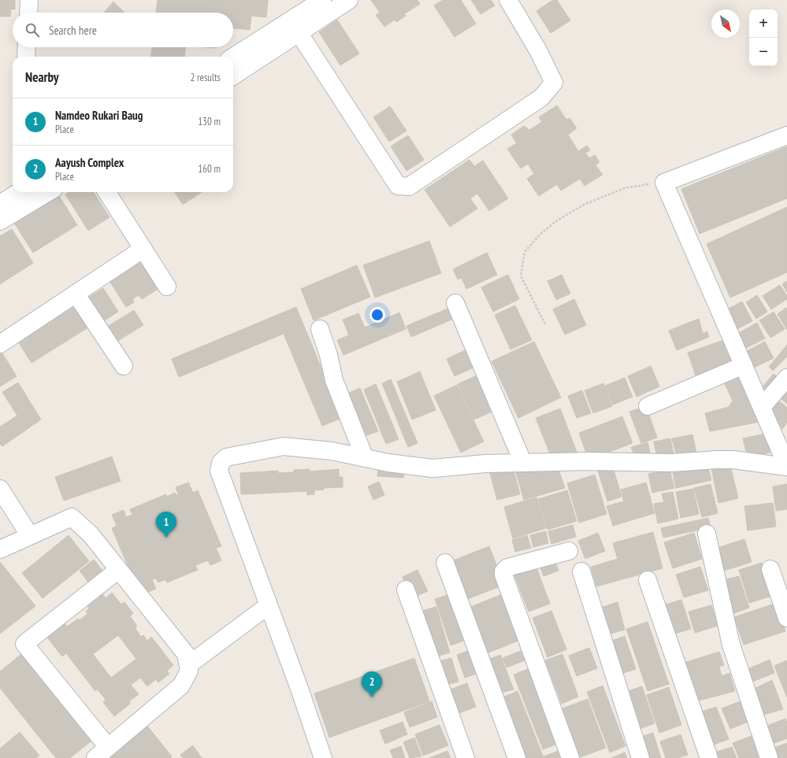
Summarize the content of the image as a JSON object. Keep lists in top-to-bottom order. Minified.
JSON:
{"north":"bottom right","page":{"map_buttons":["+","−"],"search":"Search here","heading":["Nearby","2 results"],"list":[{"mark":"1","name":"Namdeo Rukari Baug","note":"Place","value":"130 m"},{"mark":"2","name":"Aayush Complex","note":"Place","value":"160 m"}],"pins":["1","2"]}}
